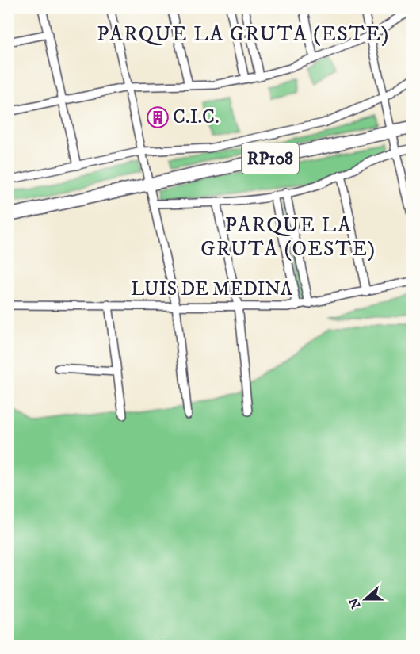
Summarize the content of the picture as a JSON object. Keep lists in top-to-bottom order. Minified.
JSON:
{"streets":{"main road":["RP108"],"street":["LUIS DE MEDINA"]},"districts":["PARQUE LA GRUTA (ESTE)","PARQUE LA GRUTA (OESTE)"],"places":{"building":["C.I.C."]},"north":"left"}
